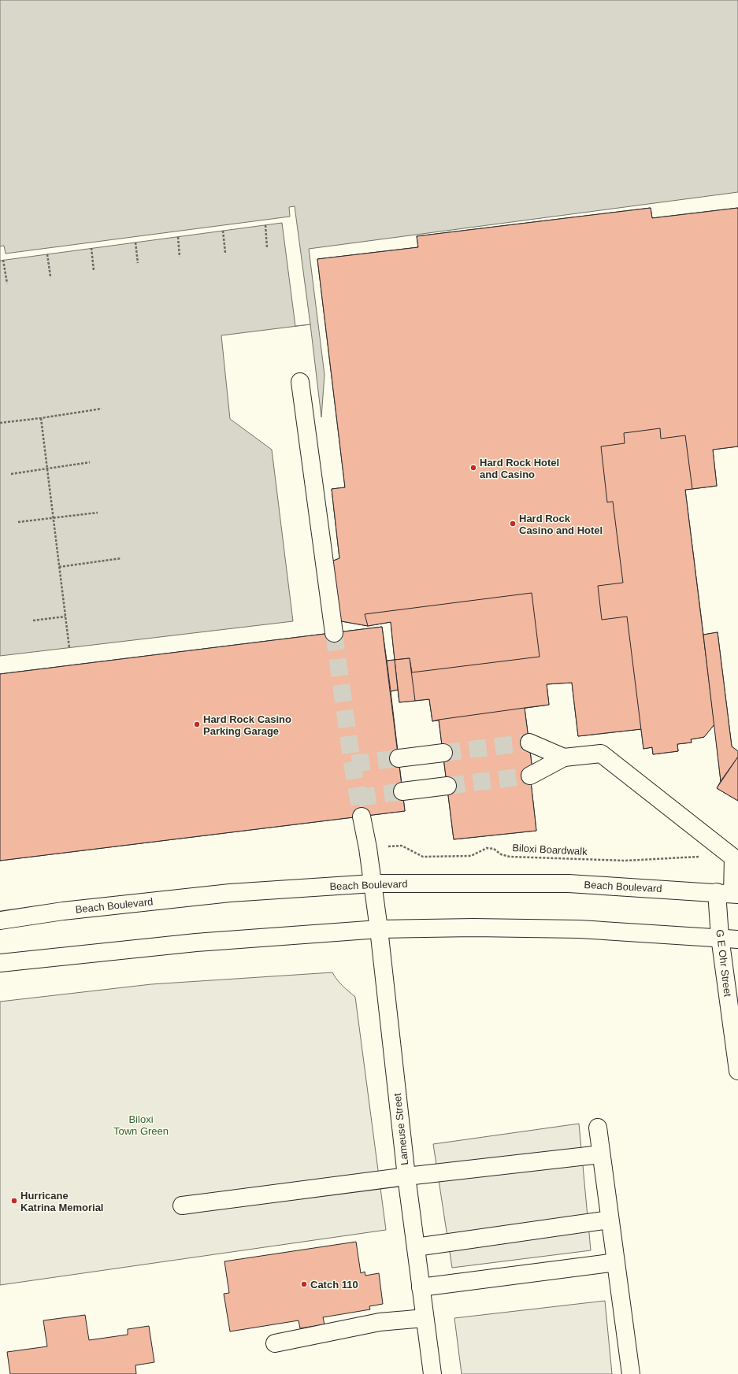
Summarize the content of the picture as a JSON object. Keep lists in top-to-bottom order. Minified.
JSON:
{"streets":{"main road":["Beach Boulevard","G E Ohr Street","Lameuse Street"],"path":["Biloxi Boardwalk"]},"crossings":[["Biloxi Boardwalk","Lameuse Street"],["Beach Boulevard","G E Ohr Street"],["Beach Boulevard","Lameuse Street"]],"parks":["Biloxi Town Green"],"places":["Hard Rock Hotel and Casino","Hard Rock Casino and Hotel","Hard Rock Casino Parking Garage","Hurricane Katrina Memorial","Catch 110"]}
